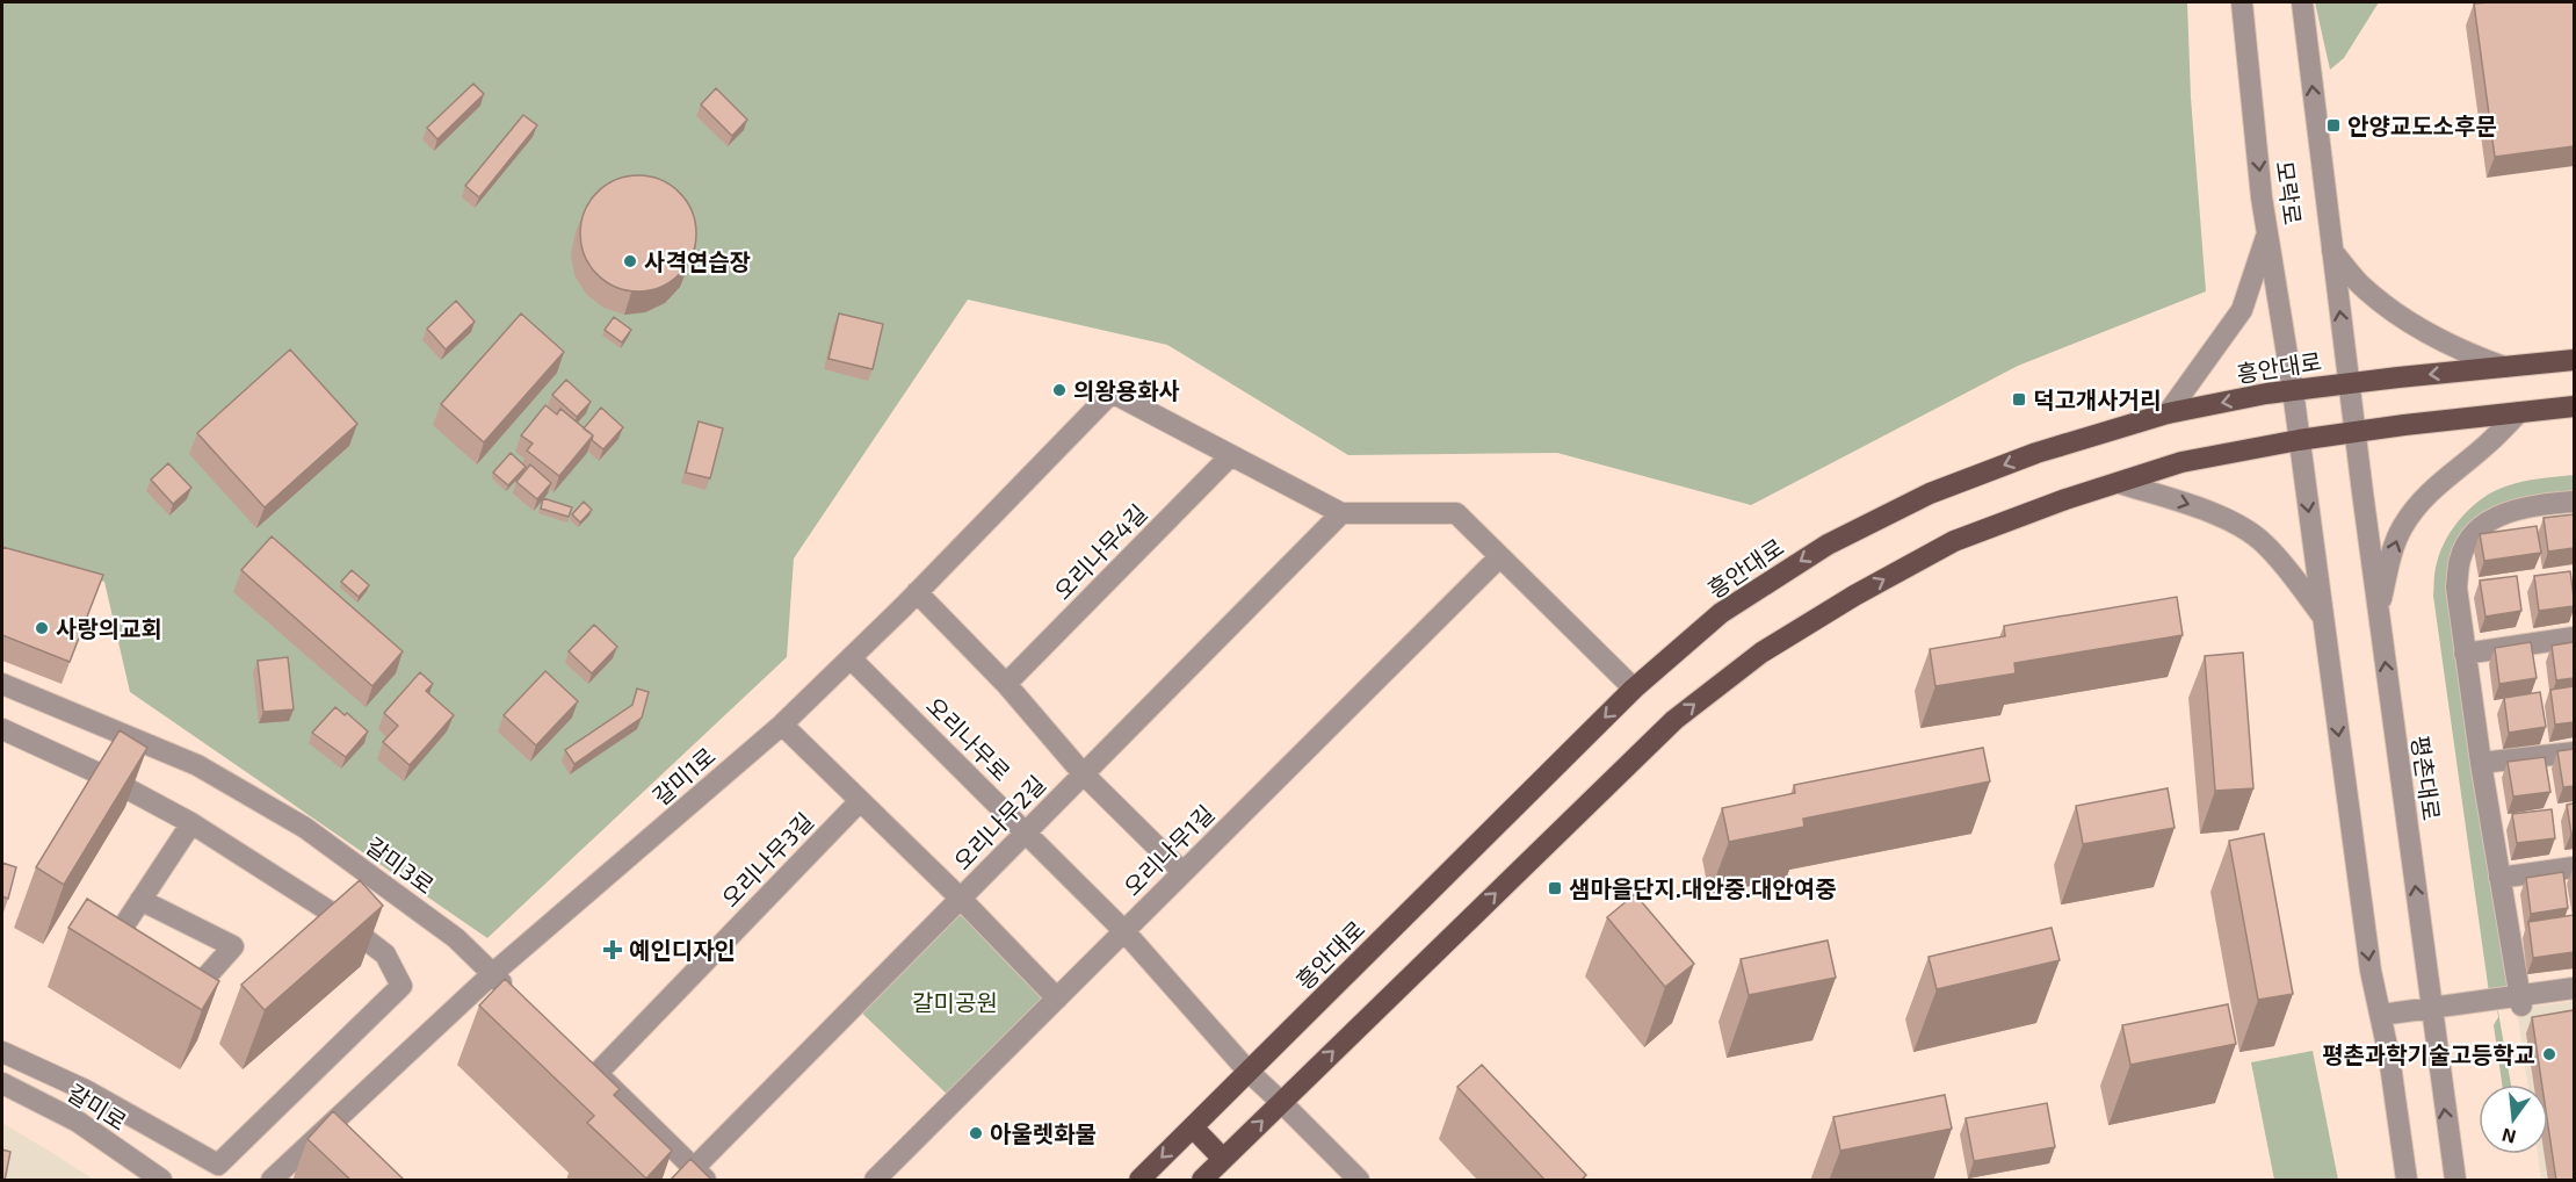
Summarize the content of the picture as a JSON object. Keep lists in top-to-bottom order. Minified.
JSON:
{"streets":{"main road":["흥안대로"],"street":["모락로","오리나무4길","오리나무로","갈미1로","평촌대로","오리나무2길","오리나무1길","오리나무3길","갈미3로","갈미로"]},"crossings":[["모락로","흥안대로"],["모락로","평촌대로"],["흥안대로","오리나무로"],["흥안대로","평촌대로"],["오리나무4길","갈미1로"],["오리나무로","갈미1로"],["오리나무로","오리나무2길"],["오리나무로","오리나무1길"],["갈미1로","갈미3로"]],"parks":["갈미공원"],"places":{"transit":["안양교도소후문","덕고개사거리","샘마을단지.대안중.대안여중"],"other":["사격연습장","의왕용화사","사랑의교회","평촌과학기술고등학교","아울렛화물"],"health":["예인디자인"]},"north":"bottom"}
